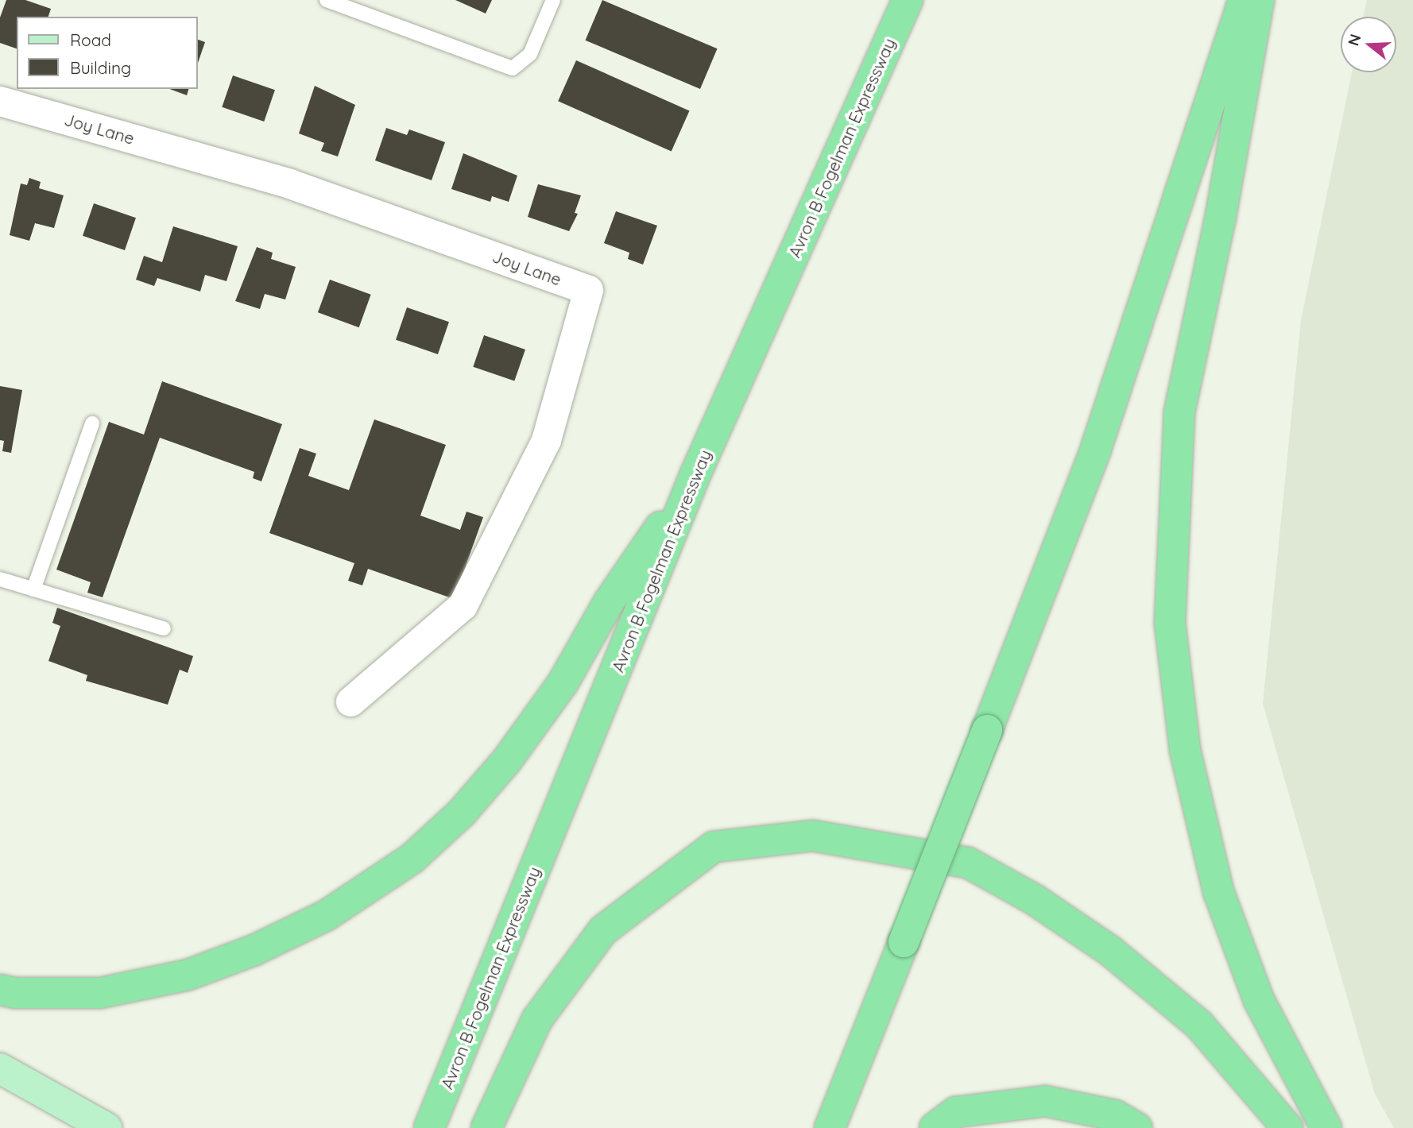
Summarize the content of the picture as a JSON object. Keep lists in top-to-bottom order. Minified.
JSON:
{"streets":{"highway":["Avron B Fogelman Expressway"],"street":["Joy Lane"]},"legend":["Road","Building"],"north":"left"}
